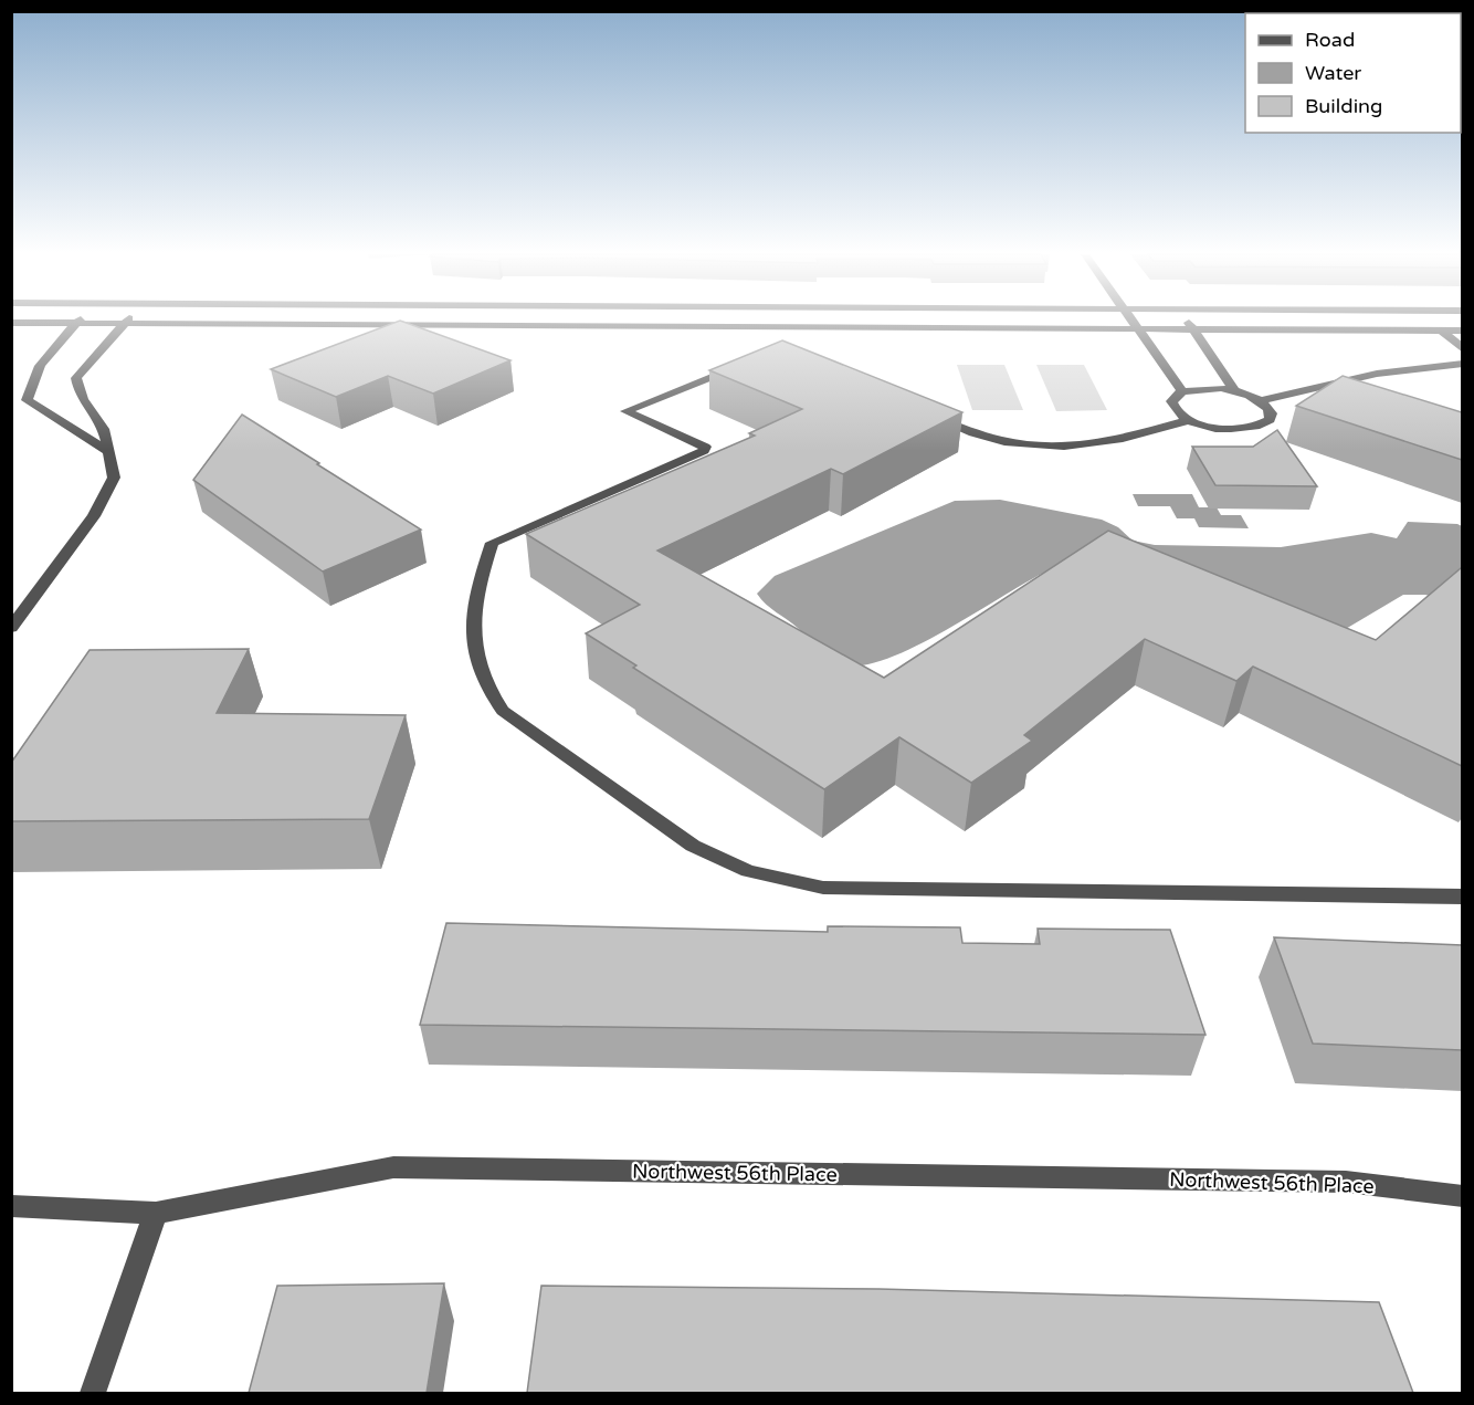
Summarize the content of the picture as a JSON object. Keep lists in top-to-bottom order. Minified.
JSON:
{"streets":{"street":["Northwest 56th Place"]},"legend":["Road","Water","Building"]}
